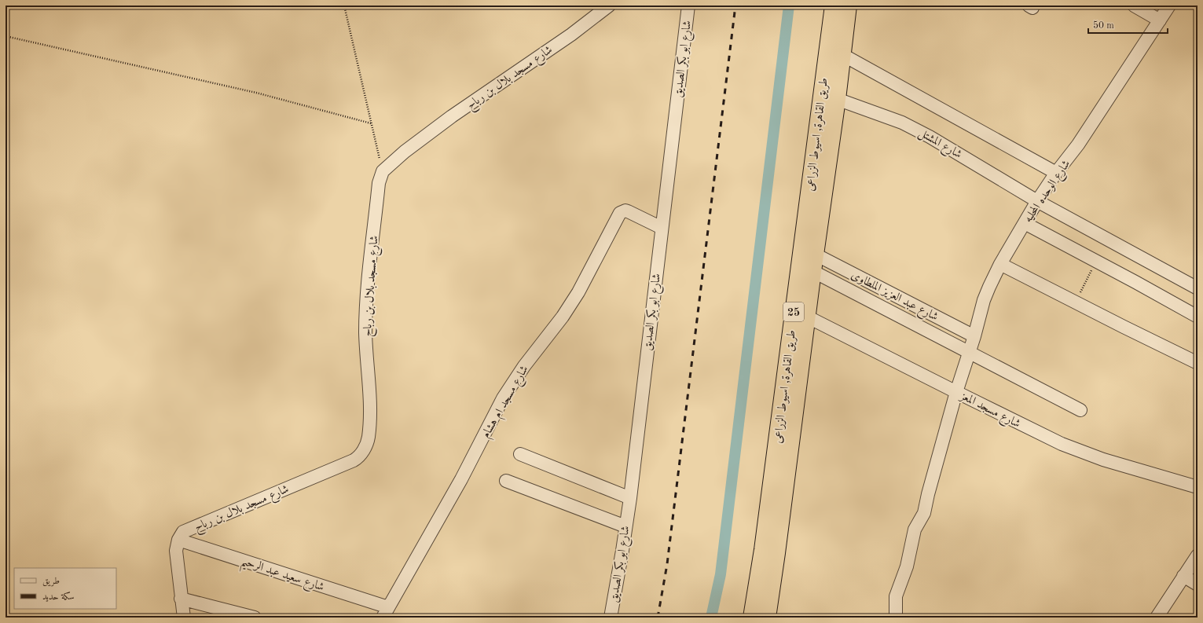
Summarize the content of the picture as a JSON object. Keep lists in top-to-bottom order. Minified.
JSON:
{"streets":{"highway":["طريق القاهرة, اسيوط الزراعى","25"],"street":["شارع ابو بكر الصديق","شارع مسجد بلال بن رباح","شارع المشتل","شارع الوحده المحليه","شارع عبد العزيز الملطاوى","شارع مسجد ام هشام","شارع مسجد المعز","شارع سعيد عبد الرحيم"]},"crossings":[["شارع ابو بكر الصديق","شارع مسجد ام هشام"],["شارع مسجد بلال بن رباح","شارع سعيد عبد الرحيم"],["طريق القاهرة, اسيوط الزراعى","شارع المشتل"],["طريق القاهرة, اسيوط الزراعى","شارع عبد العزيز الملطاوى"],["طريق القاهرة, اسيوط الزراعى","شارع مسجد المعز"],["شارع المشتل","شارع الوحده المحليه"],["شارع الوحده المحليه","شارع عبد العزيز الملطاوى"],["شارع الوحده المحليه","شارع مسجد المعز"],["شارع مسجد ام هشام","شارع سعيد عبد الرحيم"]],"legend":["طريق","سكة حديد"],"scale_bar":"50 m"}
